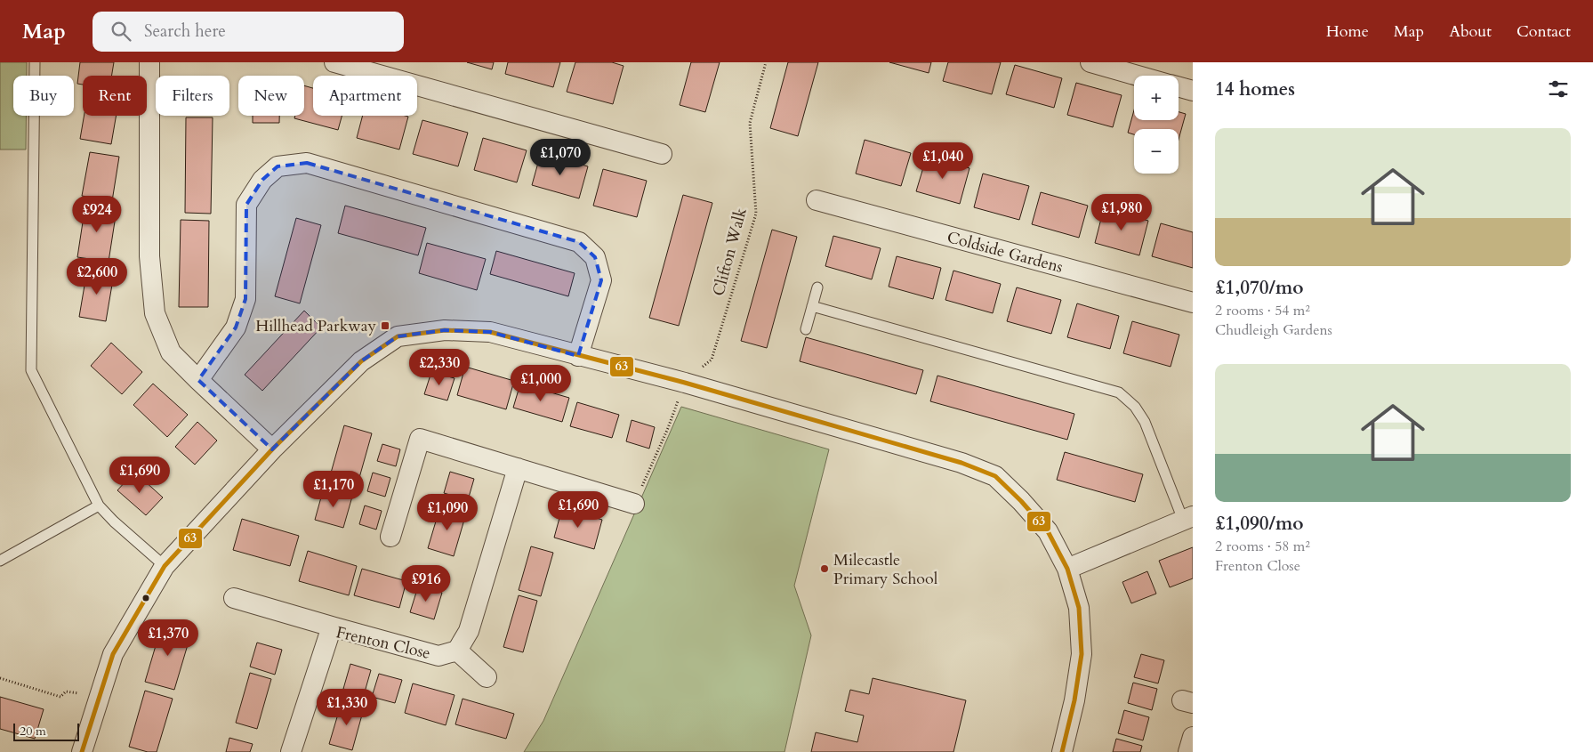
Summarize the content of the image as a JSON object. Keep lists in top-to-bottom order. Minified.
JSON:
{"streets":{"street":["Coldside Gardens","Frenton Close"],"path":["Clifton Walk"]},"places":{"transit":["Hillhead Parkway"],"other":["Milecastle Primary School"]},"lines":["transit line 63"],"scale_bar":"20 m","page":{"header":"Map","search":"Search here","nav":["Home","Map","About","Contact"],"heading":"14 homes","map_buttons":["+","−"],"chip":["Buy","Rent","Filters","New","Apartment"],"list":[{"name":"£1,070/mo","note":"2 rooms · 54 m² · Chudleigh Gardens"},{"name":"£1,090/mo","note":"2 rooms · 58 m² · Frenton Close"}],"price":["£1,070","£1,040","£1,980","£924","£2,600","£2,330","£1,000","£1,690","£1,170","£1,690","£1,090","£916","£1,370","£1,330"],"scale":"20 m"}}
